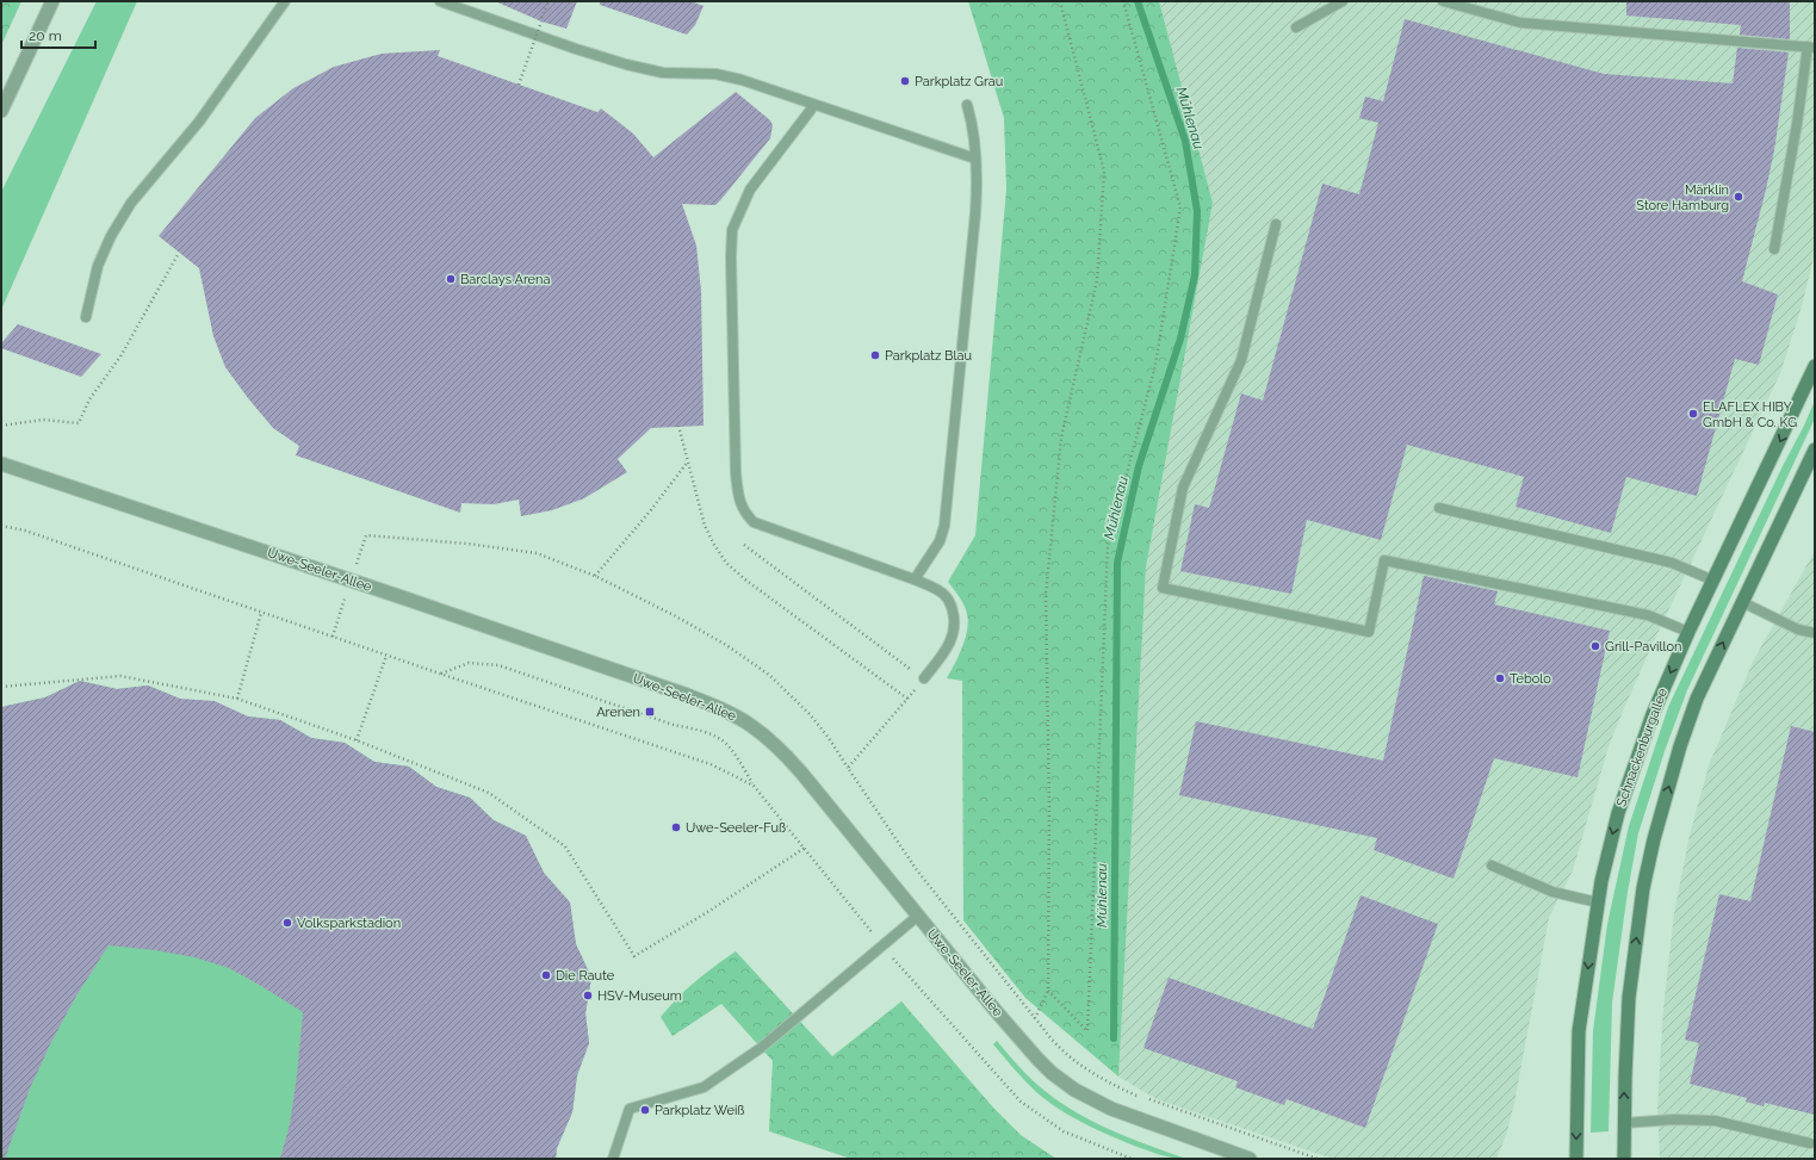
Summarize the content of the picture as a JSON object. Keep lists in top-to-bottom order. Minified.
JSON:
{"streets":{"main road":["Schnackenburgallee"],"street":["Uwe-Seeler-Allee"]},"water":["Mühlenau"],"places":{"other":["Parkplatz Grau","Märklin Store Hamburg","Barclays Arena","Parkplatz Blau","ELAFLEX HIBY GmbH & Co. KG","Grill-Pavillon","Tebolo","Uwe-Seeler-Fuß","Volksparkstadion","Die Raute","HSV-Museum","Parkplatz Weiß"],"transit":["Arenen"]},"scale_bar":"20 m"}
